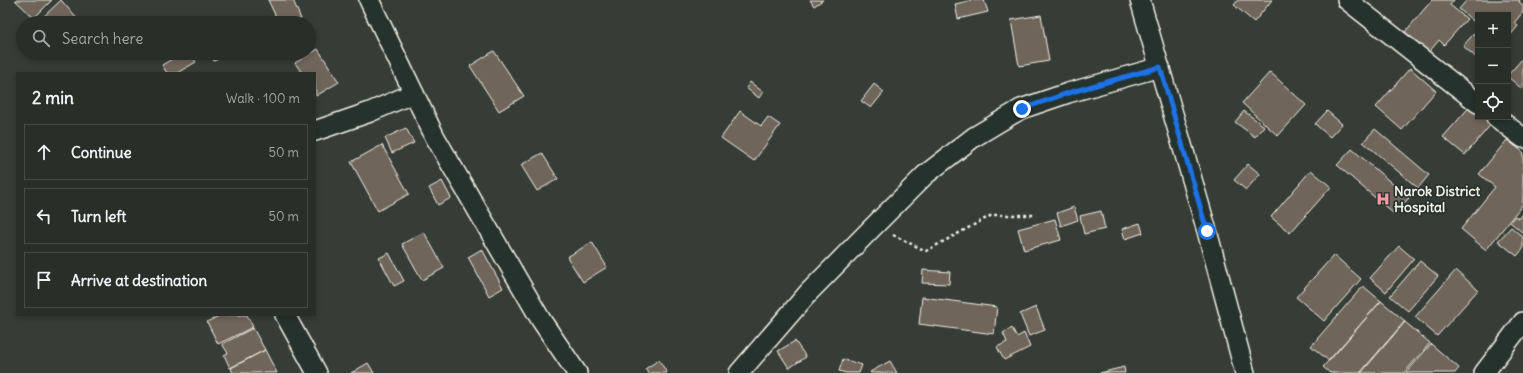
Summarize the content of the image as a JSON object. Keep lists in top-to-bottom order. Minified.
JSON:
{"places":{"hospital":["Narok District Hospital"]},"page":{"map_buttons":["+","−"],"search":"Search here","heading":["2 min","Walk · 100 m"],"list":[["Continue","50 m"],["Turn left","50 m"],"Arrive at destination"]}}
